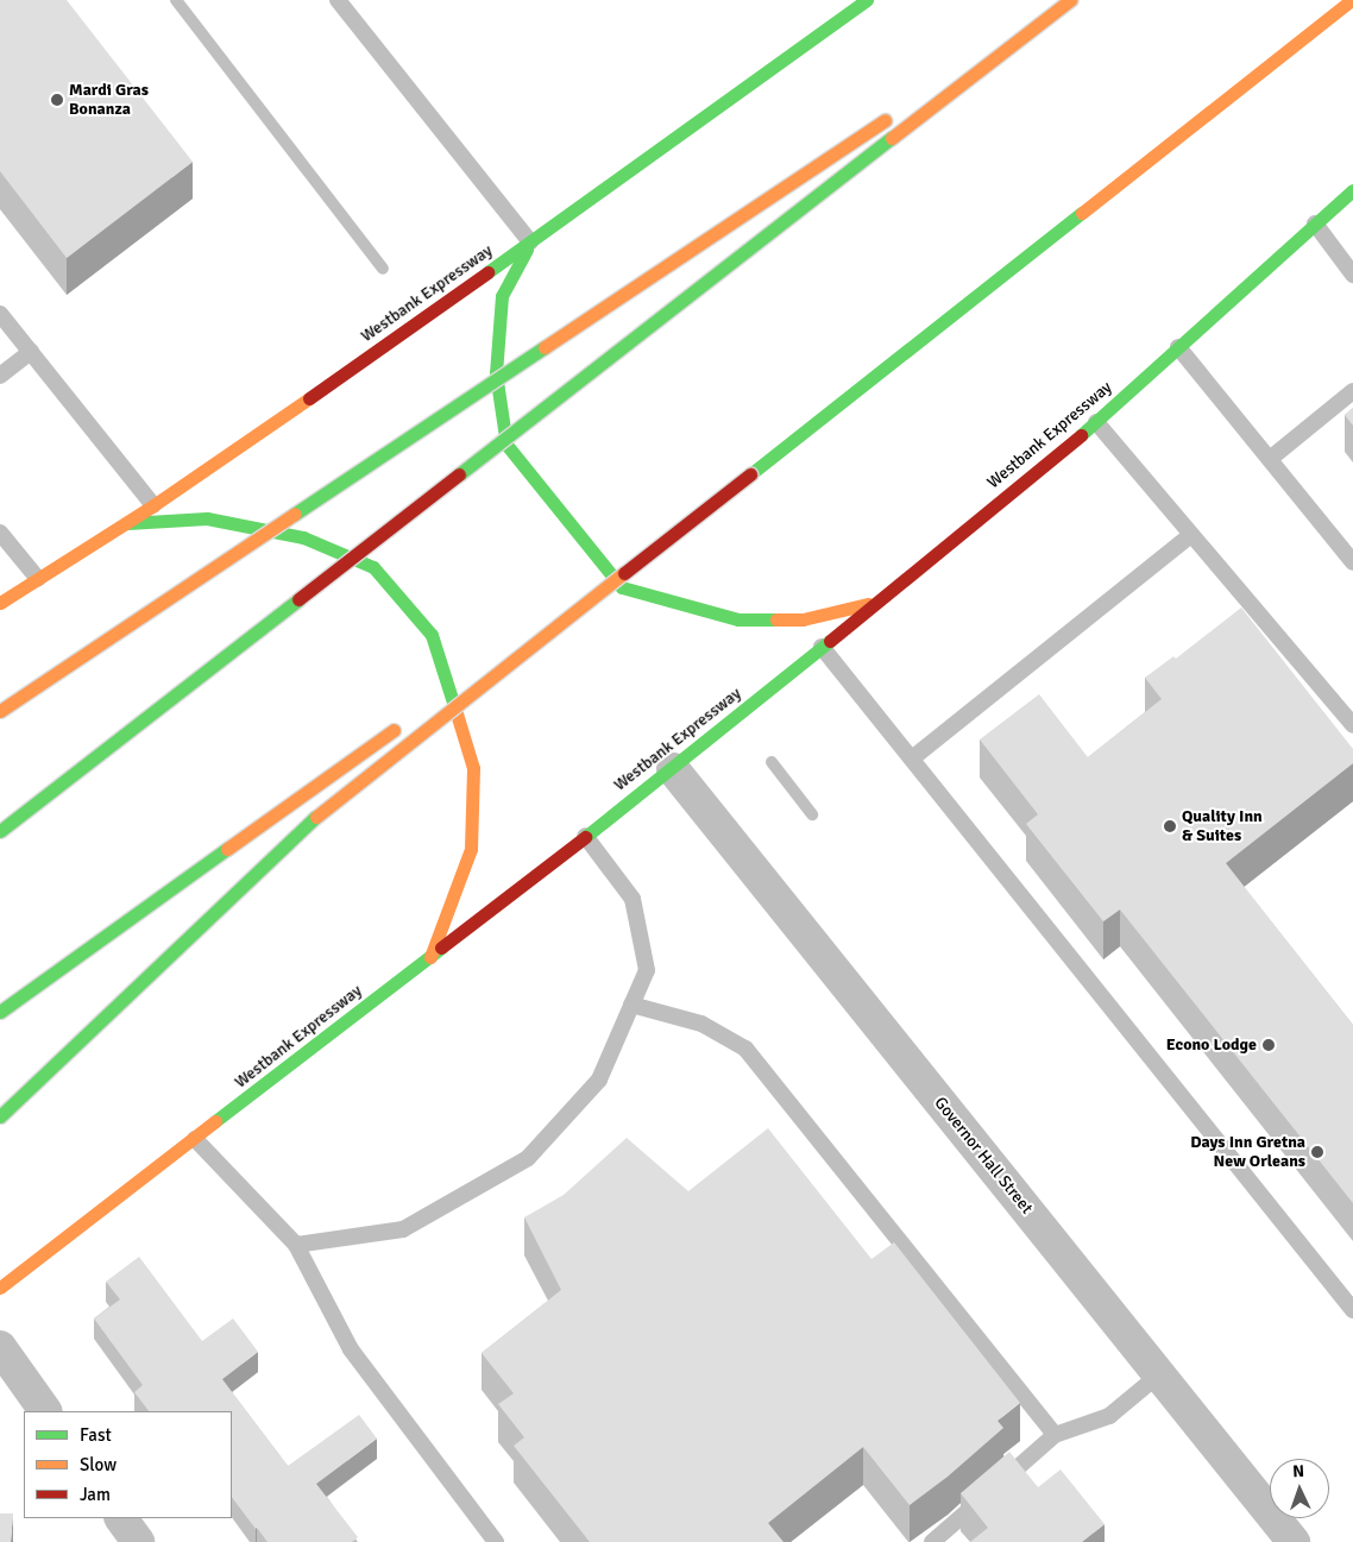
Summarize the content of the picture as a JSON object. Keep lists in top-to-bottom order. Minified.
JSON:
{"streets":{"main road":["Westbank Expressway"],"street":["Governor Hall Street"]},"crossings":[["Westbank Expressway","Governor Hall Street"]],"places":["Mardi Gras Bonanza","Quality Inn & Suites","Econo Lodge","Days Inn Gretna New Orleans"],"legend":["Fast","Slow","Jam"],"north":"top"}
